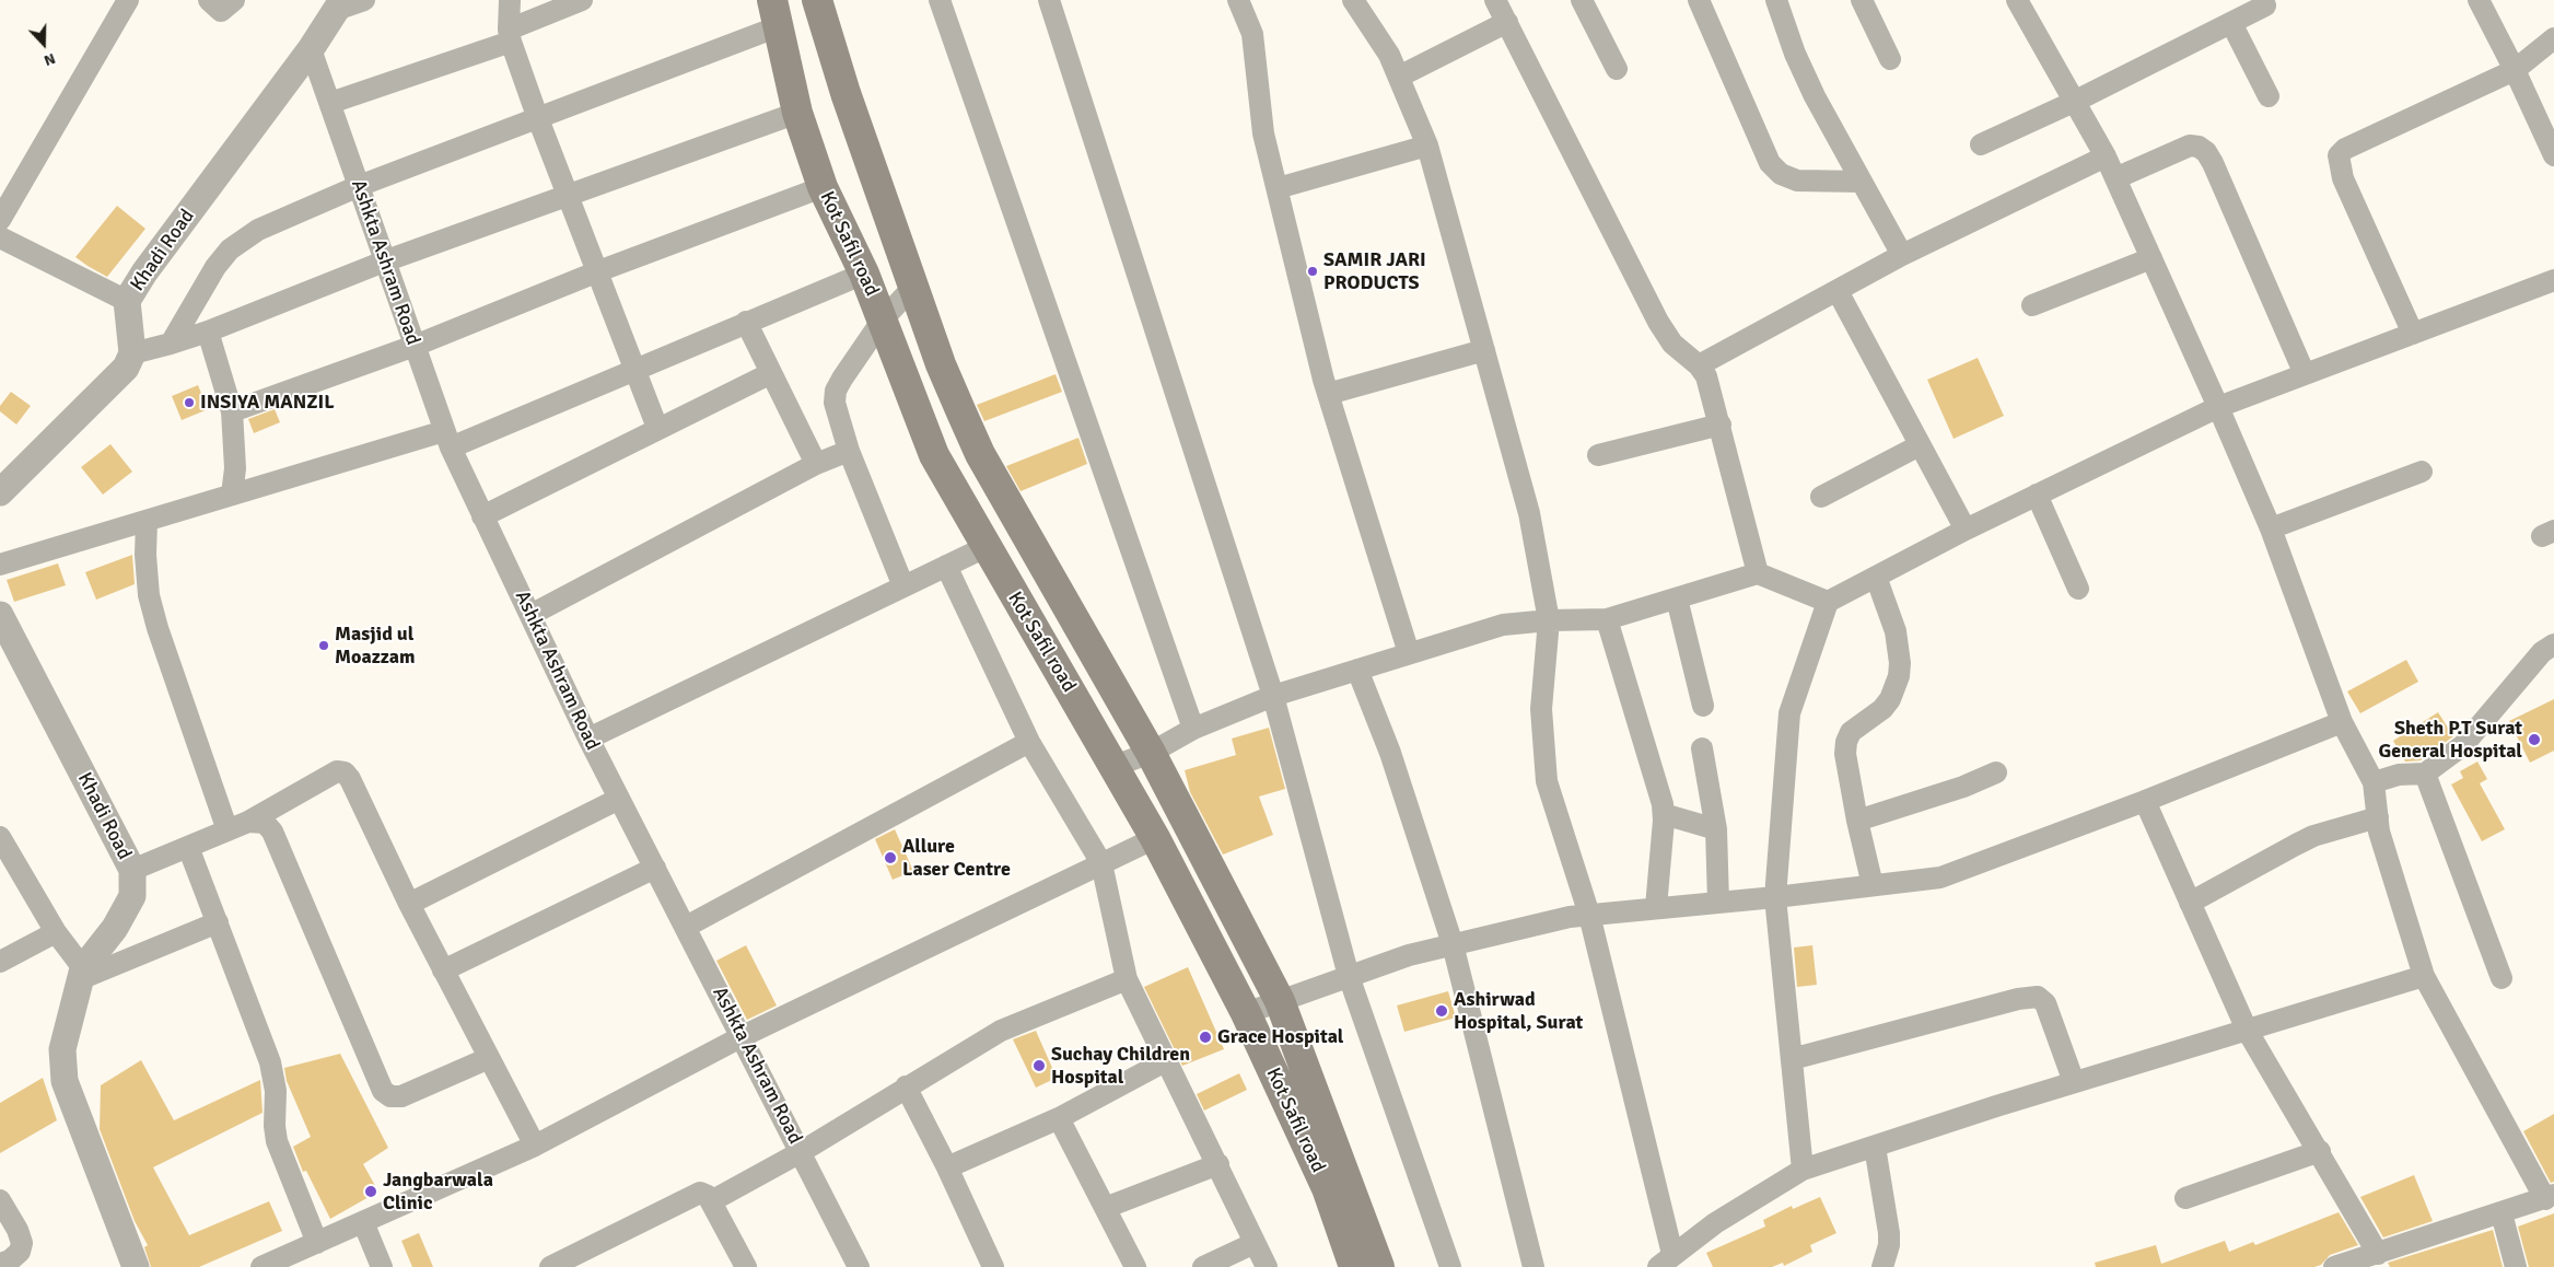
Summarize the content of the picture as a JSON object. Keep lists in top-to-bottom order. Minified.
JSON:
{"streets":{"main road":["Kot Safil road"],"street":["Khadi Road","Ashkta Ashram Road"]},"crossings":[["Khadi Road","Ashkta Ashram Road"]],"places":["SAMIR JARI PRODUCTS","INSIYA MANZIL","Masjid ul Moazzam","Sheth P.T Surat General Hospital","Allure Laser Centre","Ashirwad Hospital, Surat","Grace Hospital","Suchay Children Hospital","Jangbarwala Clinic"],"north":"bottom"}
